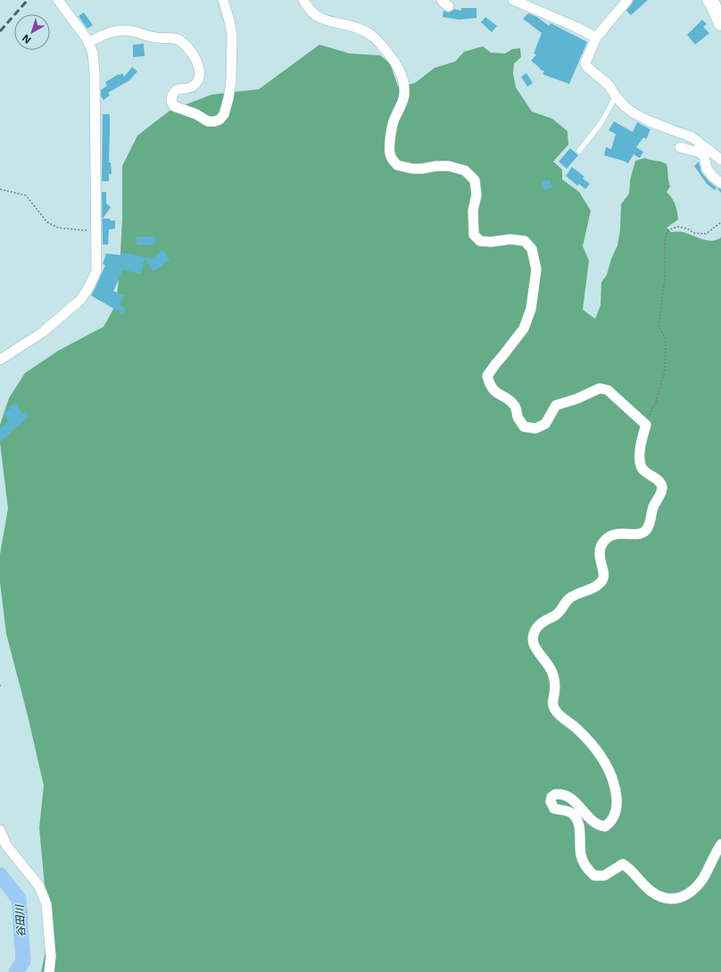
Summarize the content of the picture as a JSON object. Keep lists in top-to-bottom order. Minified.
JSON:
{"water":["谷田川"],"north":"bottom left"}
